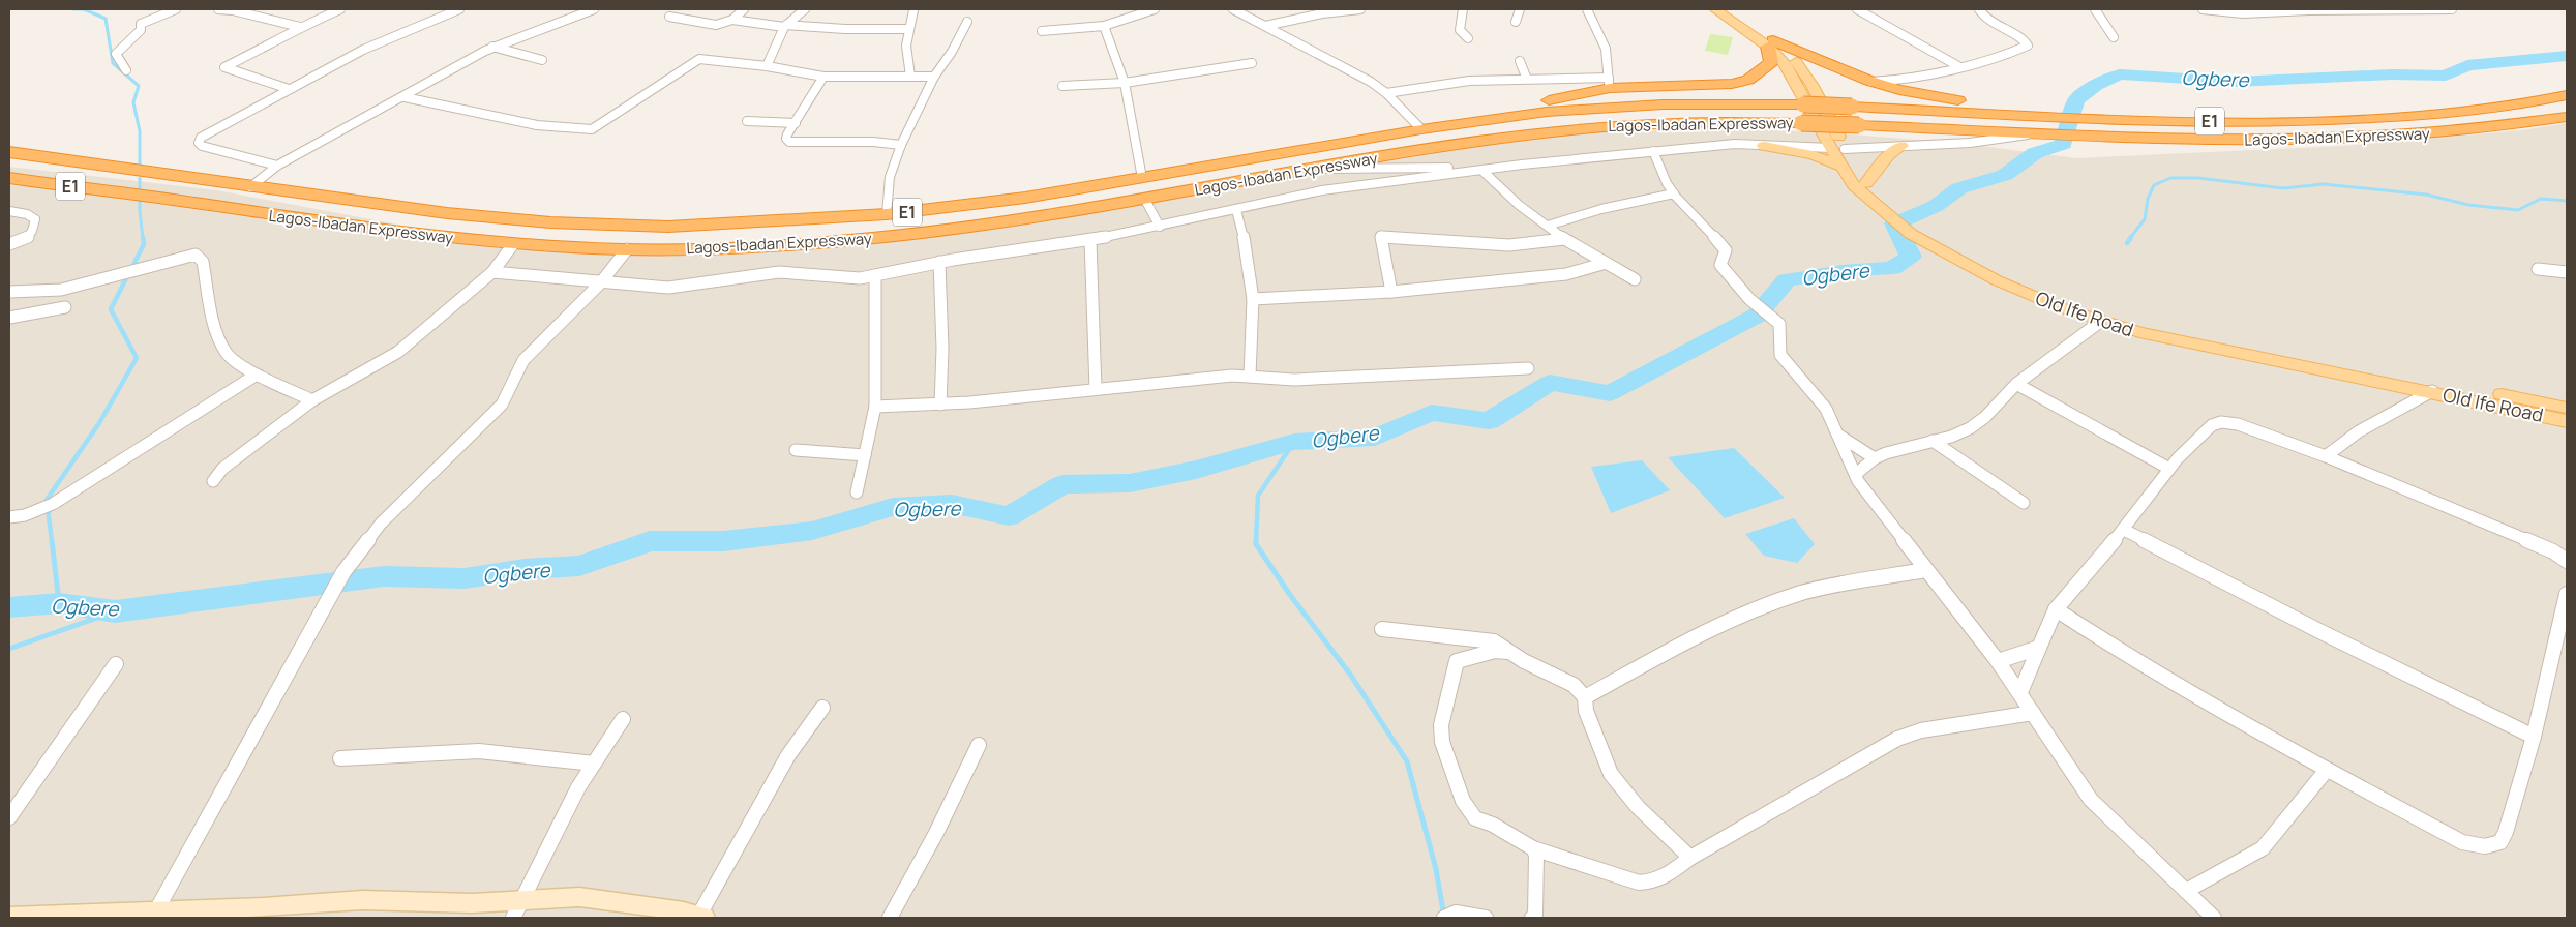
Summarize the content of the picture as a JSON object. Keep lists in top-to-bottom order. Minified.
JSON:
{"streets":{"highway":["E1","Lagos-Ibadan Expressway"],"main road":["Old Ife Road"]},"water":["Ogbere"]}
